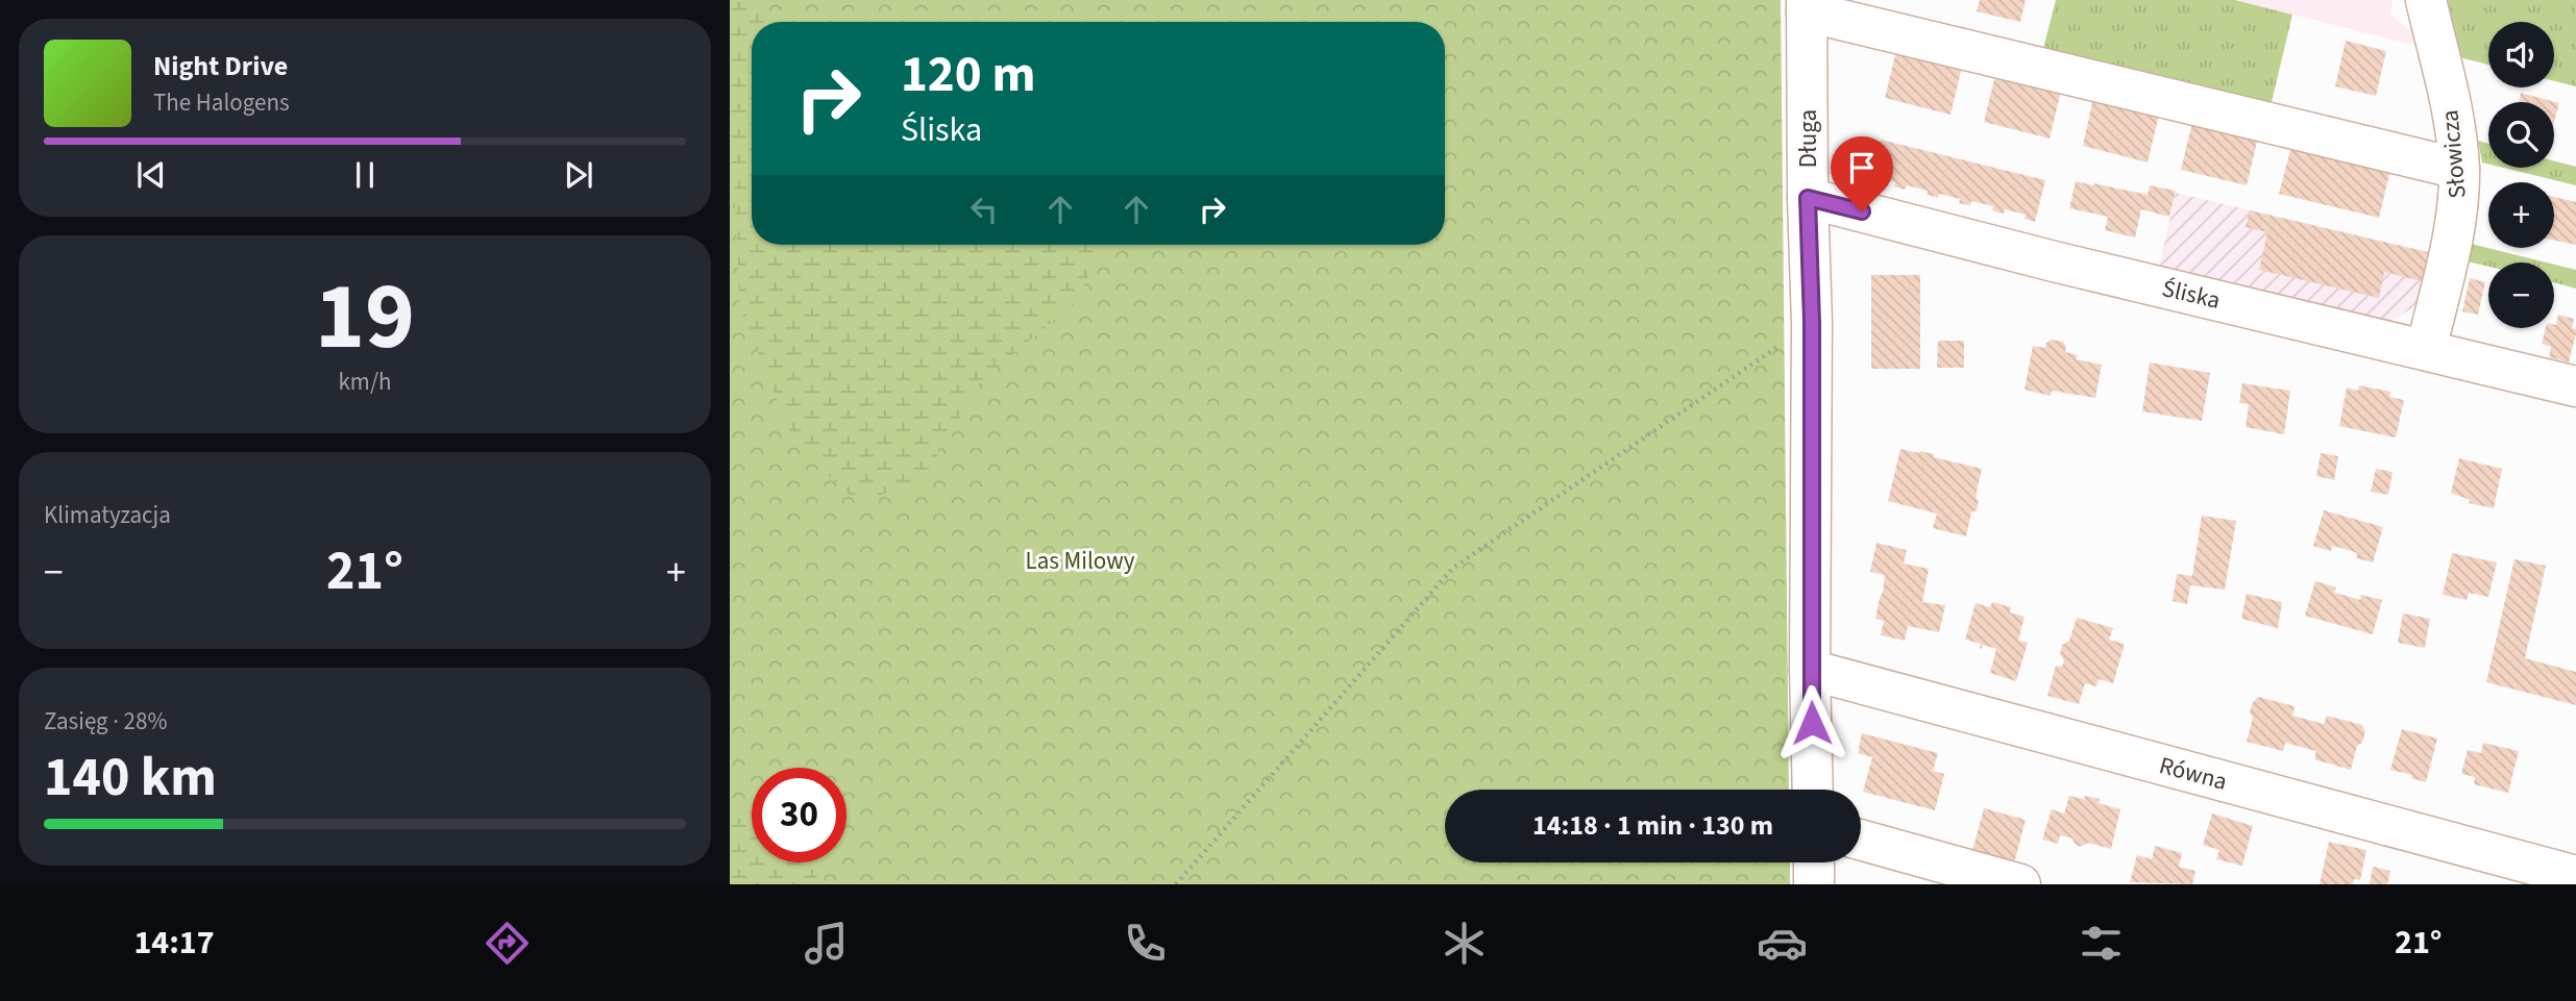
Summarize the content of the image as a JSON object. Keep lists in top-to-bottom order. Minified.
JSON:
{"streets":{"street":["Długa","Słowicza","Śliska","Równa"]},"crossings":[["Długa","Śliska"],["Długa","Równa"],["Słowicza","Śliska"]],"parks":["Las Milowy"],"page":{"map_buttons":["+","−"],"turn":["120 m","Śliska"],"song":["Night Drive","The Halogens"],"tile":[["19","km/h"],"Klimatyzacja",["Zasięg · 28%","140 km"]],"heat":["−","21°","+"],"limit":"30","trip":"14:18 · 1 min · 130 m","tabs":["14:17","21°"]}}
